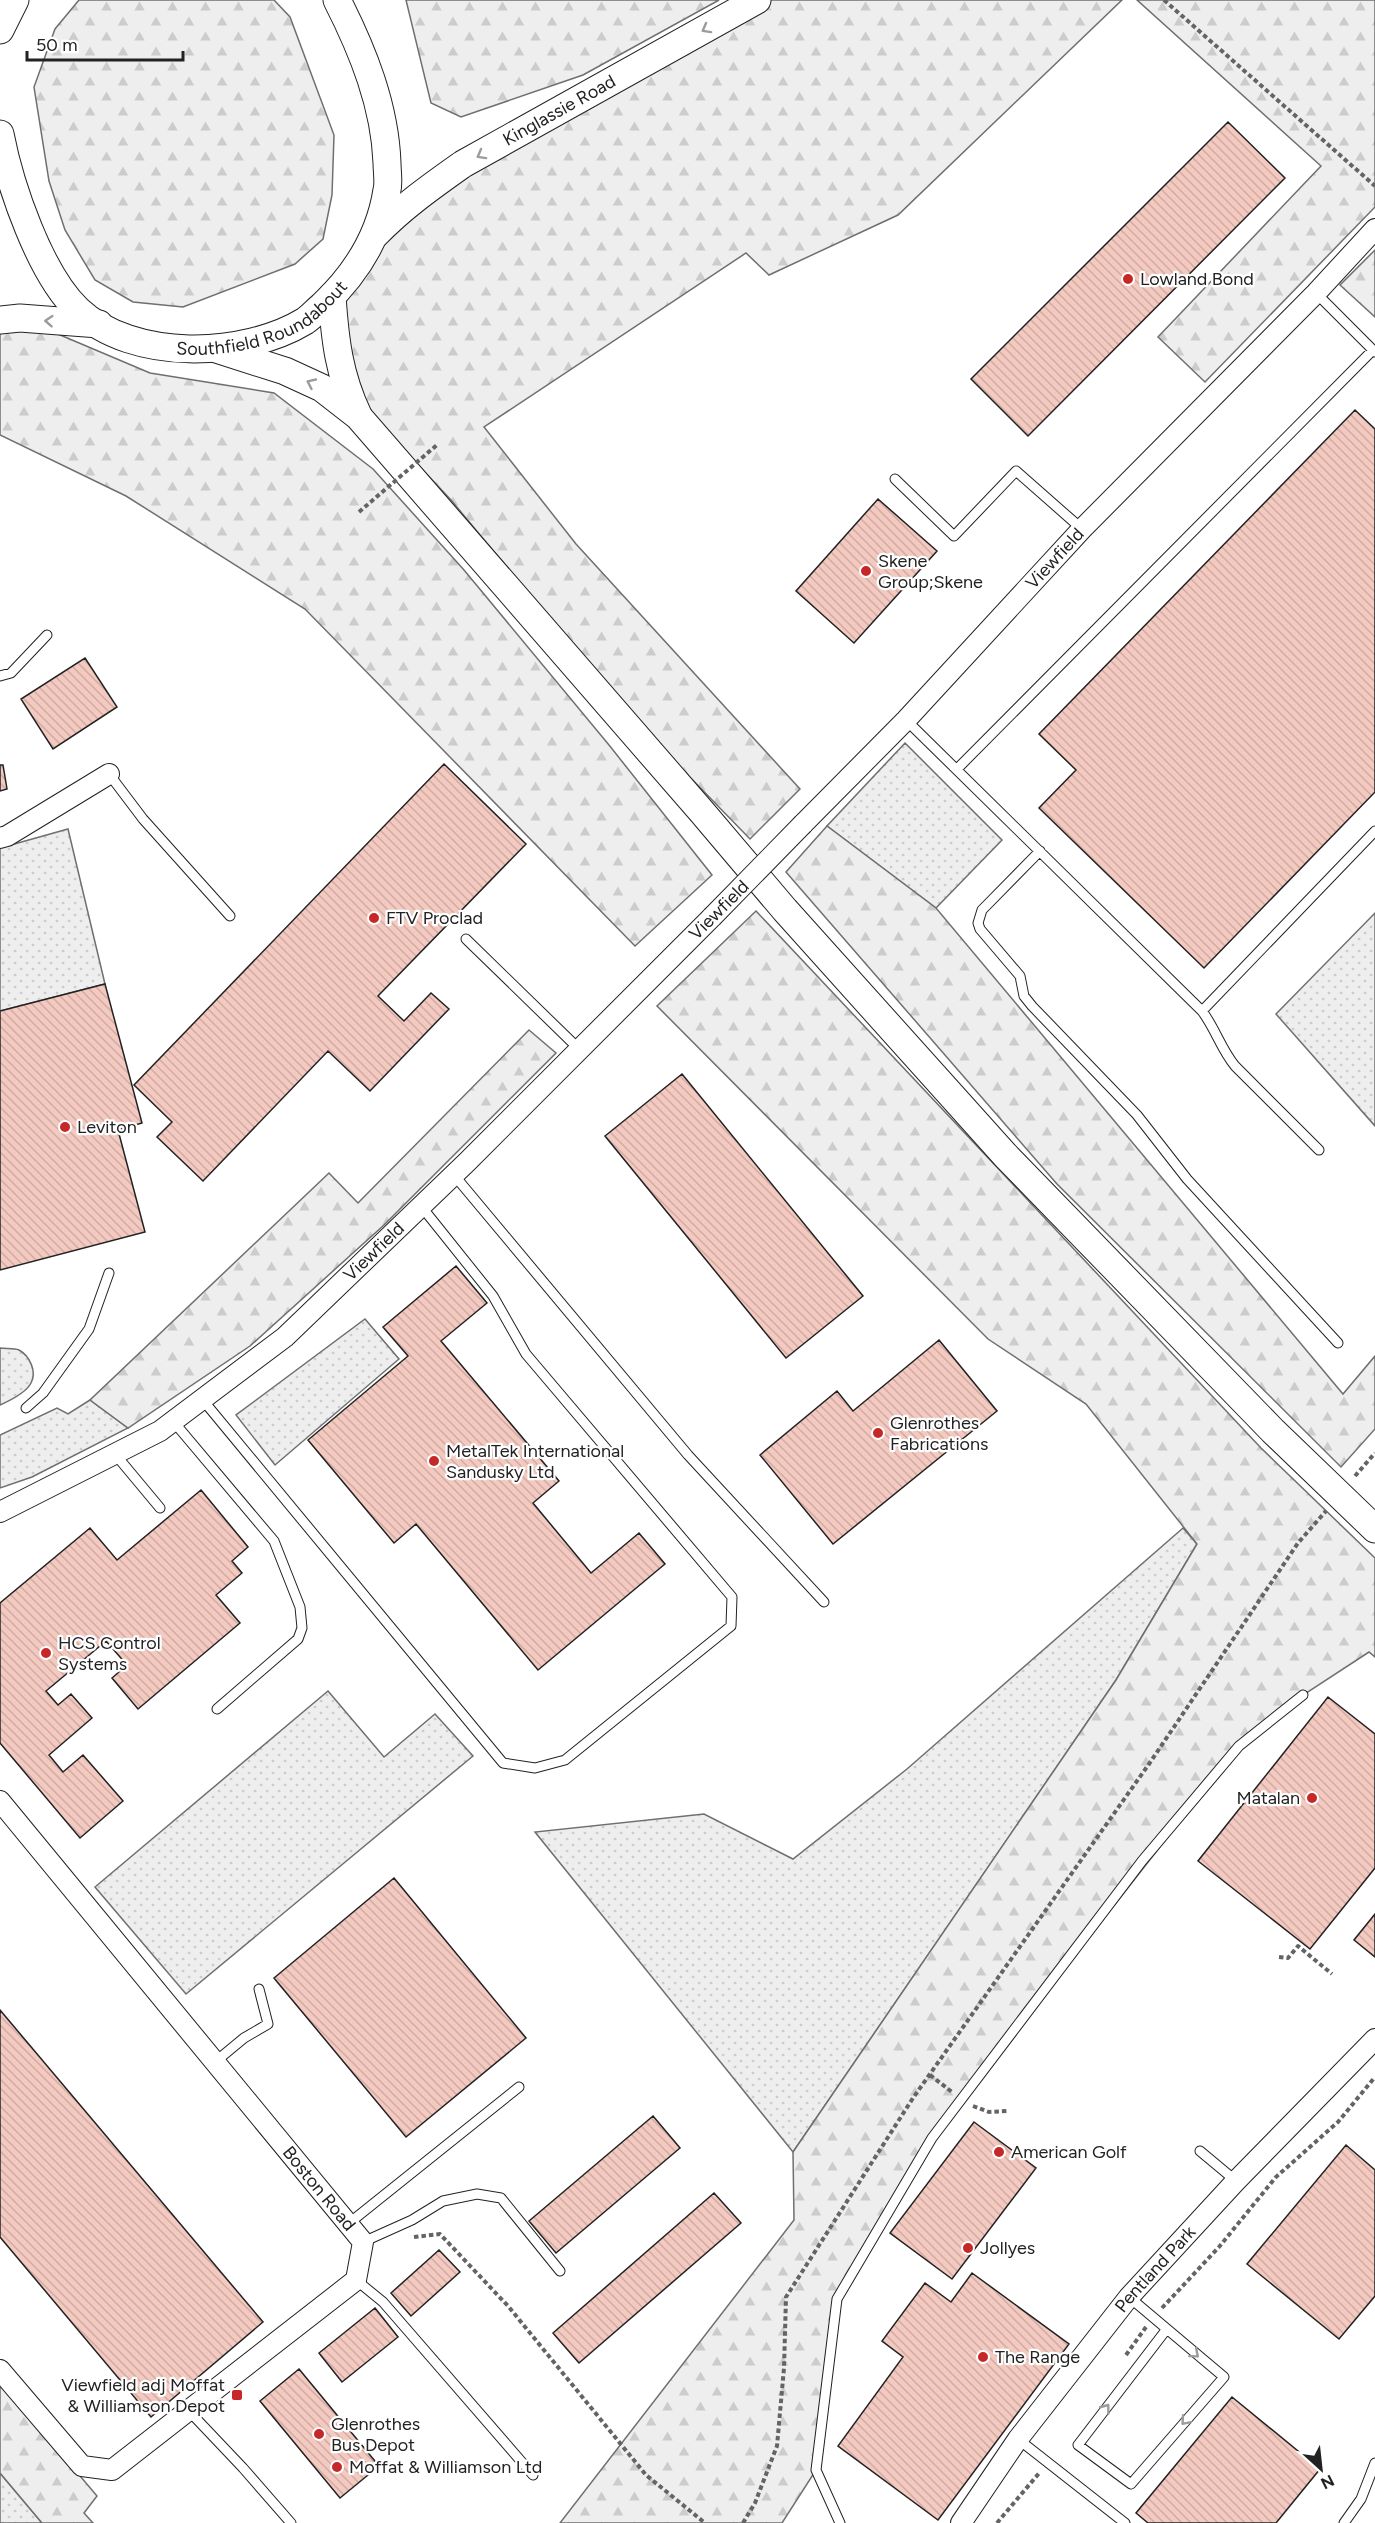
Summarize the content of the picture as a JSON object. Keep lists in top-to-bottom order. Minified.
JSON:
{"streets":{"main road":["Kinglassie Road","Southfield Roundabout"],"street":["Viewfield","Boston Road","Pentland Park"]},"crossings":[["Kinglassie Road","Southfield Roundabout"]],"one_way":["Kinglassie Road"],"places":{"other":["Lowland Bond","Skene Group;Skene","FTV Proclad","Leviton","Glenrothes Fabrications","MetalTek International Sandusky Ltd","HCS Control Systems","Matalan","American Golf","Jollyes","The Range","Glenrothes Bus Depot","Moffat & Williamson Ltd"],"transit":["Viewfield adj Moffat & Williamson Depot"]},"scale_bar":"50 m","north":"bottom right"}
